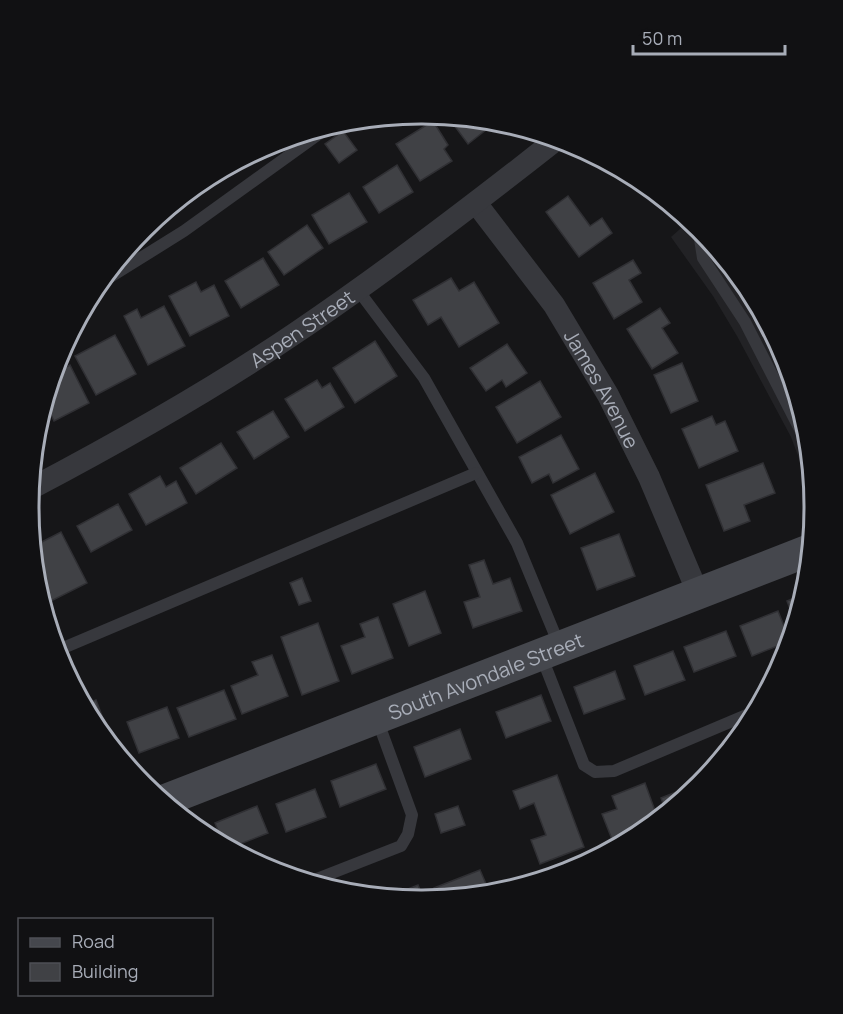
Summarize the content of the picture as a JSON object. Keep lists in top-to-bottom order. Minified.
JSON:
{"streets":{"main road":["South Avondale Street"],"street":["Aspen Street","James Avenue"]},"crossings":[["Aspen Street","James Avenue"],["James Avenue","South Avondale Street"]],"legend":["Road","Building"],"scale_bar":"50 m"}
